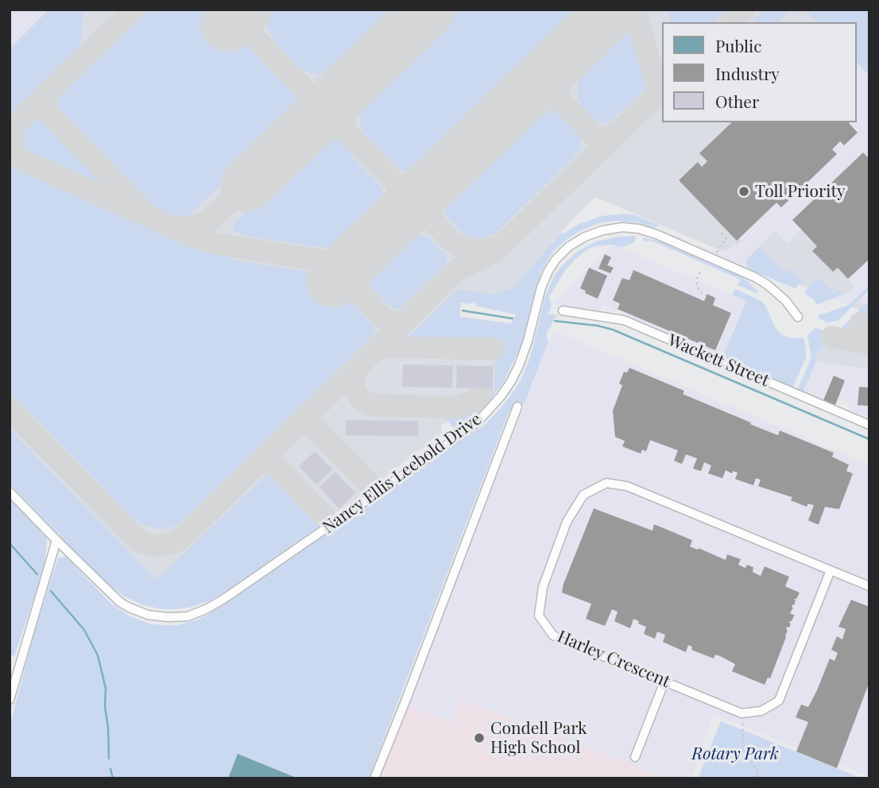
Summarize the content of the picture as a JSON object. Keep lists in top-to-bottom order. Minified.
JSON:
{"streets":{"street":["Wackett Street","Nancy Ellis Leebold Drive","Harley Crescent"]},"parks":["Rotary Park"],"places":["Toll Priority","Condell Park High School"],"legend":["Public","Industry","Other"]}
